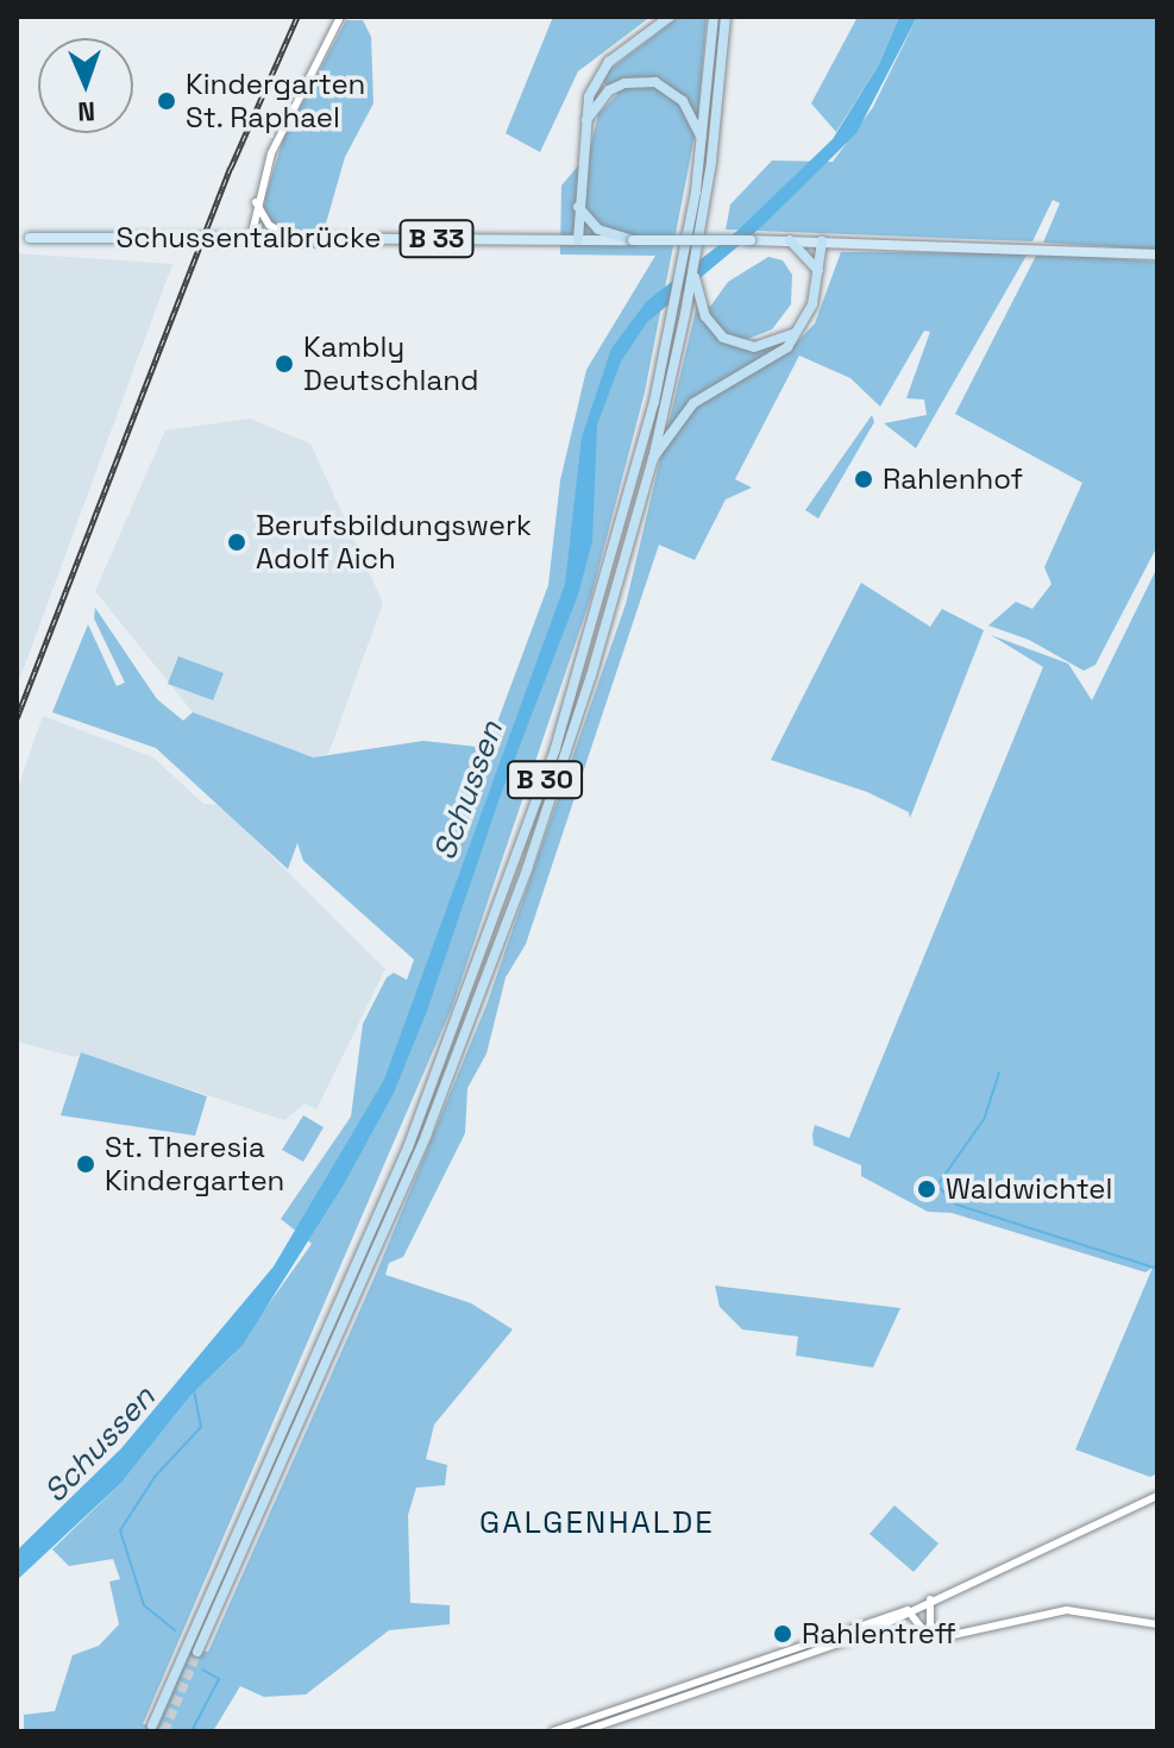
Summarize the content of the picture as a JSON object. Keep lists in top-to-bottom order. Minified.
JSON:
{"streets":{"highway":["B 30"],"main road":["Schussentalbrücke","B 33"]},"crossings":[["Schussentalbrücke","B 33"]],"districts":["GALGENHALDE"],"water":["Schussen"],"places":["Kindergarten St. Raphael","Kambly Deutschland","Rahlenhof","Berufsbildungswerk Adolf Aich","St. Theresia Kindergarten","Waldwichtel","Rahlentreff"],"north":"bottom"}
